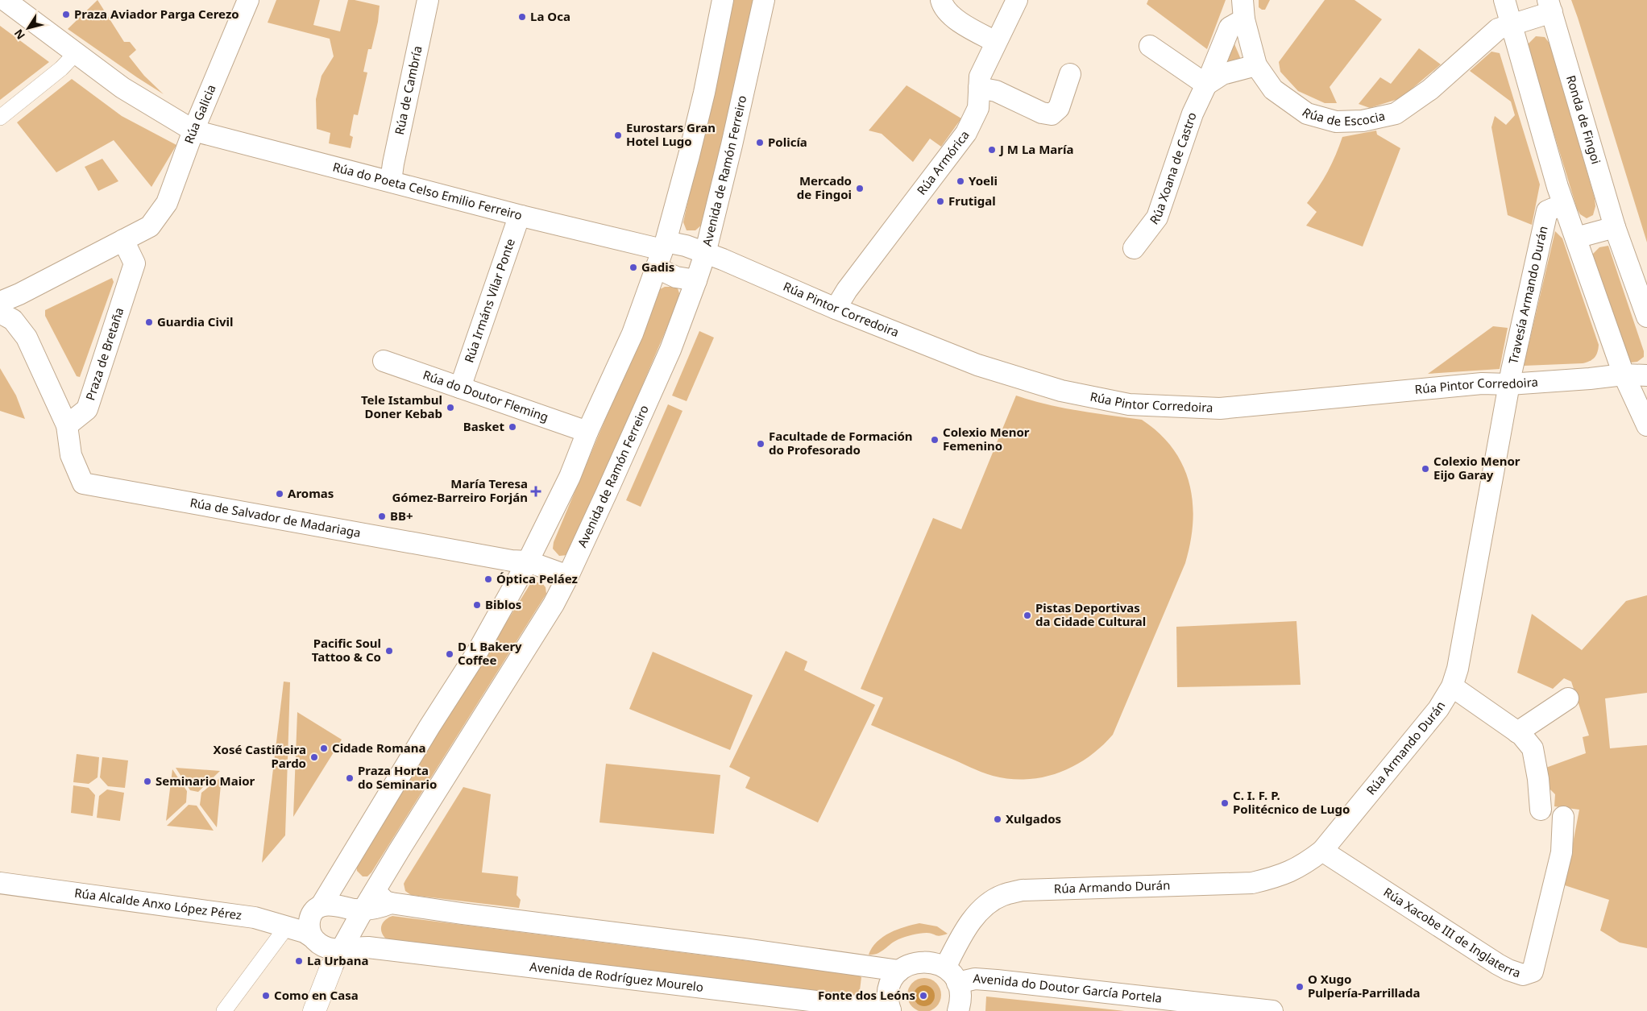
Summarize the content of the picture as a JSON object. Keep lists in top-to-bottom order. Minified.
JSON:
{"streets":{"street":["Rúa de Cambría","Rúa de Escocia","Rúa Galicia","Ronda de Fingoi","Rúa Armórica","Rúa Xoana de Castro","Avenida de Ramón Ferreiro","Rúa do Poeta Celso Emilio Ferreiro","Travesía Armando Durán","Rúa Irmáns Vilar Ponte","Rúa Pintor Corredoira","Praza de Bretaña","Rúa do Doutor Fleming","Rúa de Salvador de Madariaga","Rúa Armando Durán","Rúa Alcalde Anxo López Pérez","Rúa Xacobe III de Inglaterra","Avenida de Rodríguez Mourelo","Avenida do Doutor García Portela"]},"crossings":[["Rúa de Cambría","Rúa do Poeta Celso Emilio Ferreiro"],["Rúa de Escocia","Ronda de Fingoi"],["Rúa de Escocia","Rúa Xoana de Castro"],["Rúa Galicia","Rúa do Poeta Celso Emilio Ferreiro"],["Rúa Galicia","Praza de Bretaña"],["Rúa Armórica","Rúa Pintor Corredoira"],["Avenida de Ramón Ferreiro","Rúa do Poeta Celso Emilio Ferreiro"],["Avenida de Ramón Ferreiro","Rúa Pintor Corredoira"],["Avenida de Ramón Ferreiro","Avenida de Rodríguez Mourelo"],["Rúa do Poeta Celso Emilio Ferreiro","Rúa Irmáns Vilar Ponte"],["Rúa do Poeta Celso Emilio Ferreiro","Rúa Pintor Corredoira"],["Travesía Armando Durán","Rúa Pintor Corredoira"],["Travesía Armando Durán","Rúa Armando Durán"],["Rúa Irmáns Vilar Ponte","Rúa do Doutor Fleming"],["Rúa Pintor Corredoira","Rúa Armando Durán"],["Praza de Bretaña","Rúa de Salvador de Madariaga"],["Rúa Armando Durán","Rúa Xacobe III de Inglaterra"],["Rúa Armando Durán","Avenida do Doutor García Portela"],["Rúa Alcalde Anxo López Pérez","Avenida de Rodríguez Mourelo"]],"places":{"other":["Praza Aviador Parga Cerezo","La Oca","Eurostars Gran Hotel Lugo","Policía","J M La María","Yoeli","Mercado de Fingoi","Frutigal","Gadis","Guardia Civil","Tele Istambul Doner Kebab","Basket","Colexio Menor Femenino","Facultade de Formación do Profesorado","Colexio Menor Eijo Garay","Aromas","BB+","Óptica Peláez","Biblos","Pistas Deportivas da Cidade Cultural","Pacific Soul Tattoo & Co","D L Bakery Coffee","Cidade Romana","Xosé Castiñeira Pardo","Praza Horta do Seminario","Seminario Maior","C. I. F. P. Politécnico de Lugo","Xulgados","La Urbana","O Xugo Pulpería-Parrillada","Como en Casa","Fonte dos Leóns"],"health":["María Teresa Gómez-Barreiro Forján"]},"north":"bottom left"}
